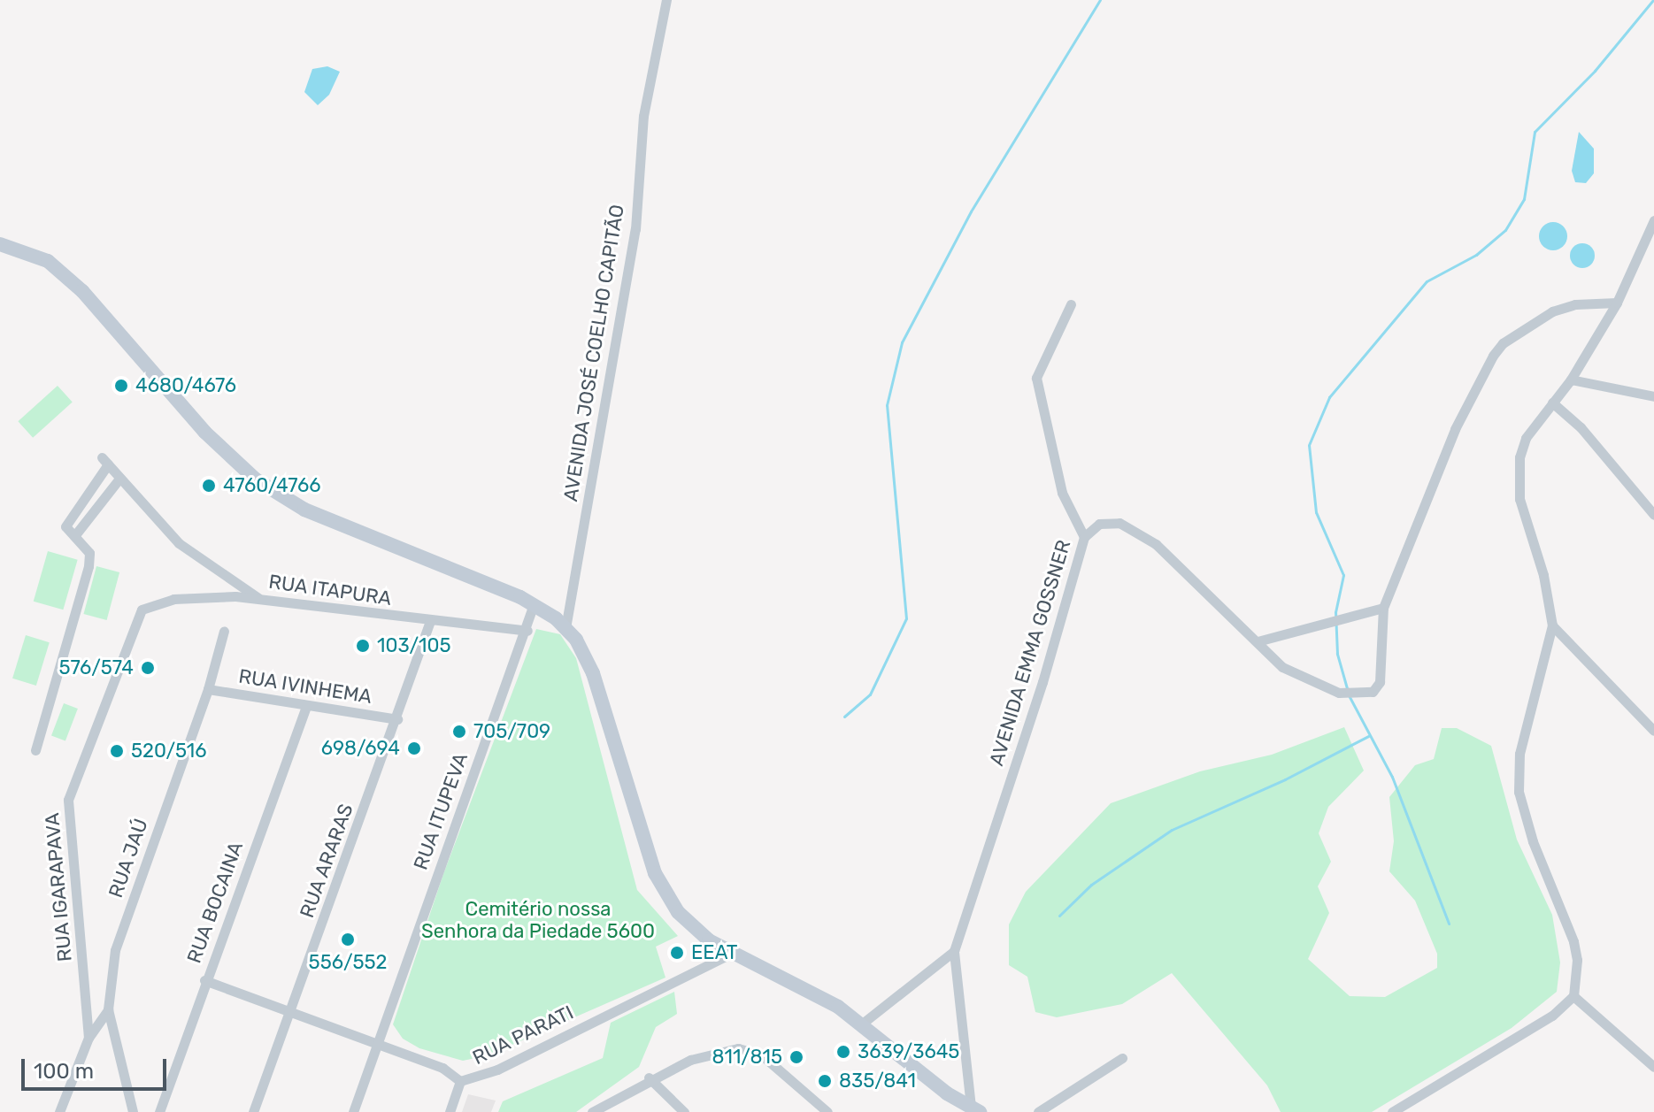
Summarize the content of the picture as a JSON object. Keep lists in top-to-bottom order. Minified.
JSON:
{"streets":{"street":["AVENIDA JOSÉ COELHO CAPITÃO","RUA ITAPURA","AVENIDA EMMA GOSSNER","RUA IVINHEMA","RUA ITUPEVA","RUA JAÚ","RUA ARARAS","RUA IGARAPAVA","RUA BOCAINA","RUA PARATI"]},"crossings":[["RUA ITAPURA","RUA ITUPEVA"],["RUA ITAPURA","RUA ARARAS"],["RUA ITAPURA","RUA IGARAPAVA"],["RUA IVINHEMA","RUA JAÚ"],["RUA IVINHEMA","RUA ARARAS"],["RUA IVINHEMA","RUA BOCAINA"],["RUA ITUPEVA","RUA PARATI"],["RUA JAÚ","RUA IGARAPAVA"],["RUA ARARAS","RUA PARATI"],["RUA BOCAINA","RUA PARATI"]],"parks":["Cemitério nossa Senhora da Piedade 5600"],"places":["4680/4676","4760/4766","103/105","576/574","705/709","698/694","520/516","556/552","EEAT","3639/3645","811/815","835/841"],"scale_bar":"100 m"}
